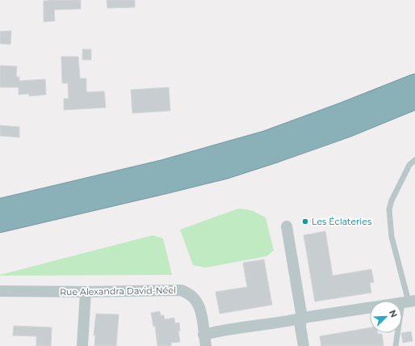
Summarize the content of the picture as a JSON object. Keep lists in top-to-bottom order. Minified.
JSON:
{"streets":{"street":["Rue Alexandra David-Néel"]},"places":["Les Éclateries"],"north":"top right"}
